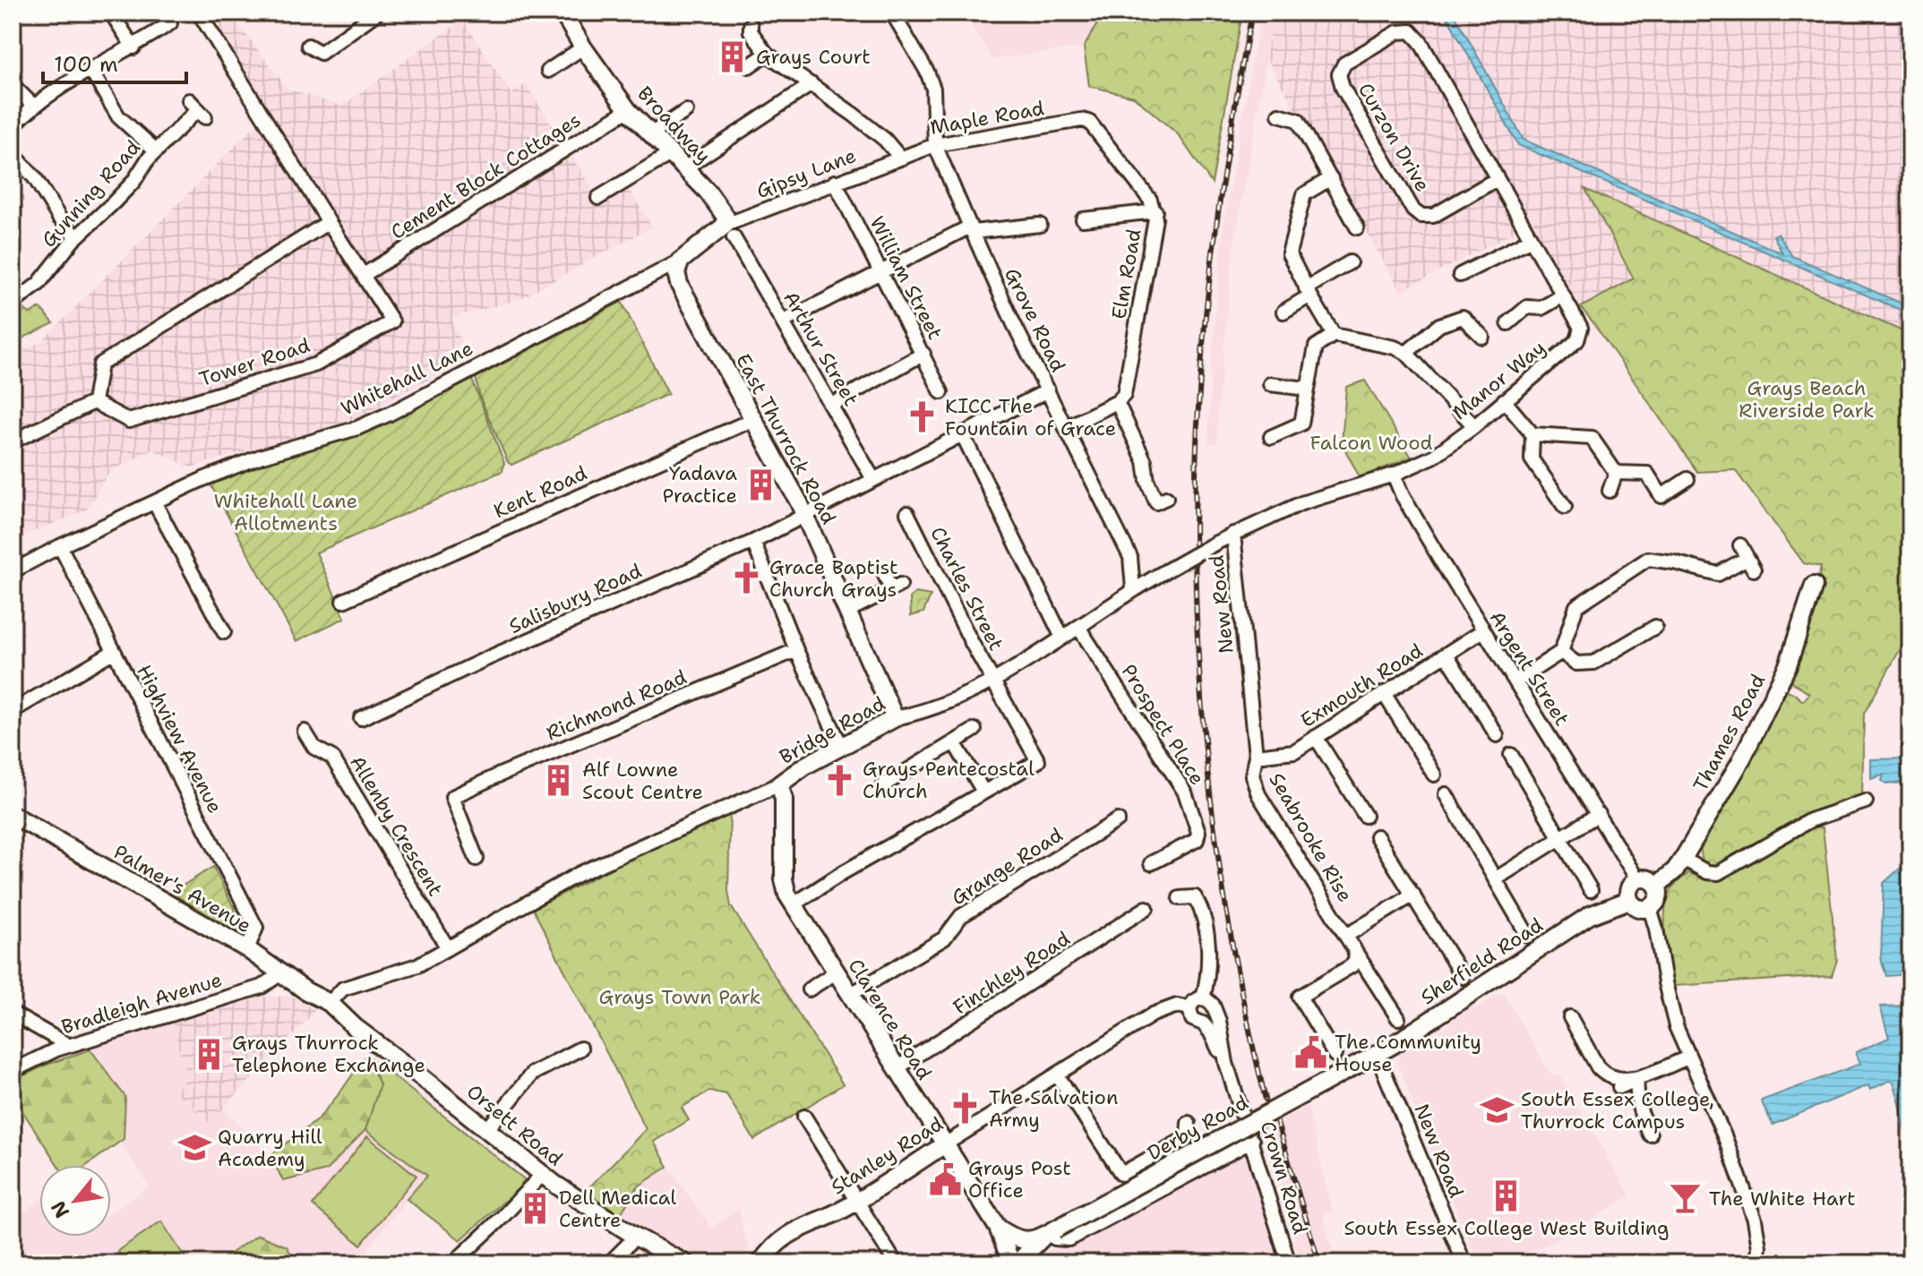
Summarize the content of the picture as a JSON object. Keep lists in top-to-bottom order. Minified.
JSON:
{"streets":{"main road":["Broadway","Whitehall Lane","East Thurrock Road","Bridge Road","Thames Road","Palmer's Avenue","Sherfield Road","Clarence Road","Orsett Road","Derby Road","Stanley Road"],"street":["Maple Road","Curzon Drive","Gipsy Lane","Cement Block Cottages","Gunning Road","Elm Road","William Street","Grove Road","Arthur Street","Tower Road","Manor Way","Kent Road","Charles Street","Salisbury Road","New Road","Argent Street","Exmouth Road","Richmond Road","Prospect Place","Highview Avenue","Allenby Crescent","Seabrooke Rise","Grange Road","Finchley Road","Bradleigh Avenue","Crown Road"]},"crossings":[["Maple Road","Gipsy Lane"],["Maple Road","Elm Road"],["Maple Road","Grove Road"],["Broadway","Gipsy Lane"],["Broadway","Cement Block Cottages"],["Broadway","Arthur Street"],["Broadway","Whitehall Lane"],["Curzon Drive","Manor Way"],["Gipsy Lane","William Street"],["Gipsy Lane","Arthur Street"],["Gipsy Lane","Whitehall Lane"],["Cement Block Cottages","Tower Road"],["Grove Road","Salisbury Road"],["Grove Road","Bridge Road"],["Arthur Street","Whitehall Lane"],["Arthur Street","Salisbury Road"],["Whitehall Lane","East Thurrock Road"],["Whitehall Lane","Highview Avenue"],["Manor Way","Argent Street"],["Manor Way","Bridge Road"],["East Thurrock Road","Kent Road"],["East Thurrock Road","Salisbury Road"],["East Thurrock Road","Bridge Road"],["Charles Street","Bridge Road"],["New Road","Exmouth Road"],["New Road","Bridge Road"],["New Road","Seabrooke Rise"],["New Road","Sherfield Road"],["Argent Street","Exmouth Road"],["Argent Street","Bridge Road"],["Argent Street","Thames Road"],["Argent Street","Sherfield Road"],["Exmouth Road","Seabrooke Rise"],["Prospect Place","Bridge Road"],["Bridge Road","Allenby Crescent"],["Bridge Road","Palmer's Avenue"],["Bridge Road","Clarence Road"],["Bridge Road","Orsett Road"],["Thames Road","Sherfield Road"],["Highview Avenue","Palmer's Avenue"],["Grange Road","Clarence Road"],["Palmer's Avenue","Bradleigh Avenue"],["Palmer's Avenue","Orsett Road"],["Sherfield Road","Derby Road"],["Finchley Road","Clarence Road"],["Clarence Road","Derby Road"],["Clarence Road","Stanley Road"],["Stanley Road","Crown Road"]],"parks":["Grays Beach Riverside Park","Falcon Wood","Whitehall Lane Allotments","Grays Town Park"],"places":{"building":["Grays Court","Yadava Practice","Alf Lowne Scout Centre","Grays Thurrock Telephone Exchange","South Essex College West Building","Dell Medical Centre"],"church":["KICC The Fountain of Grace","Grace Baptist Church Grays","Grays Pentecostal Church","The Salvation Army"],"public building":["The Community House","Grays Post Office"],"school or university":["South Essex College, Thurrock Campus","Quarry Hill Academy"],"bar":["The White Hart"]},"scale_bar":"100 m","north":"bottom left"}
